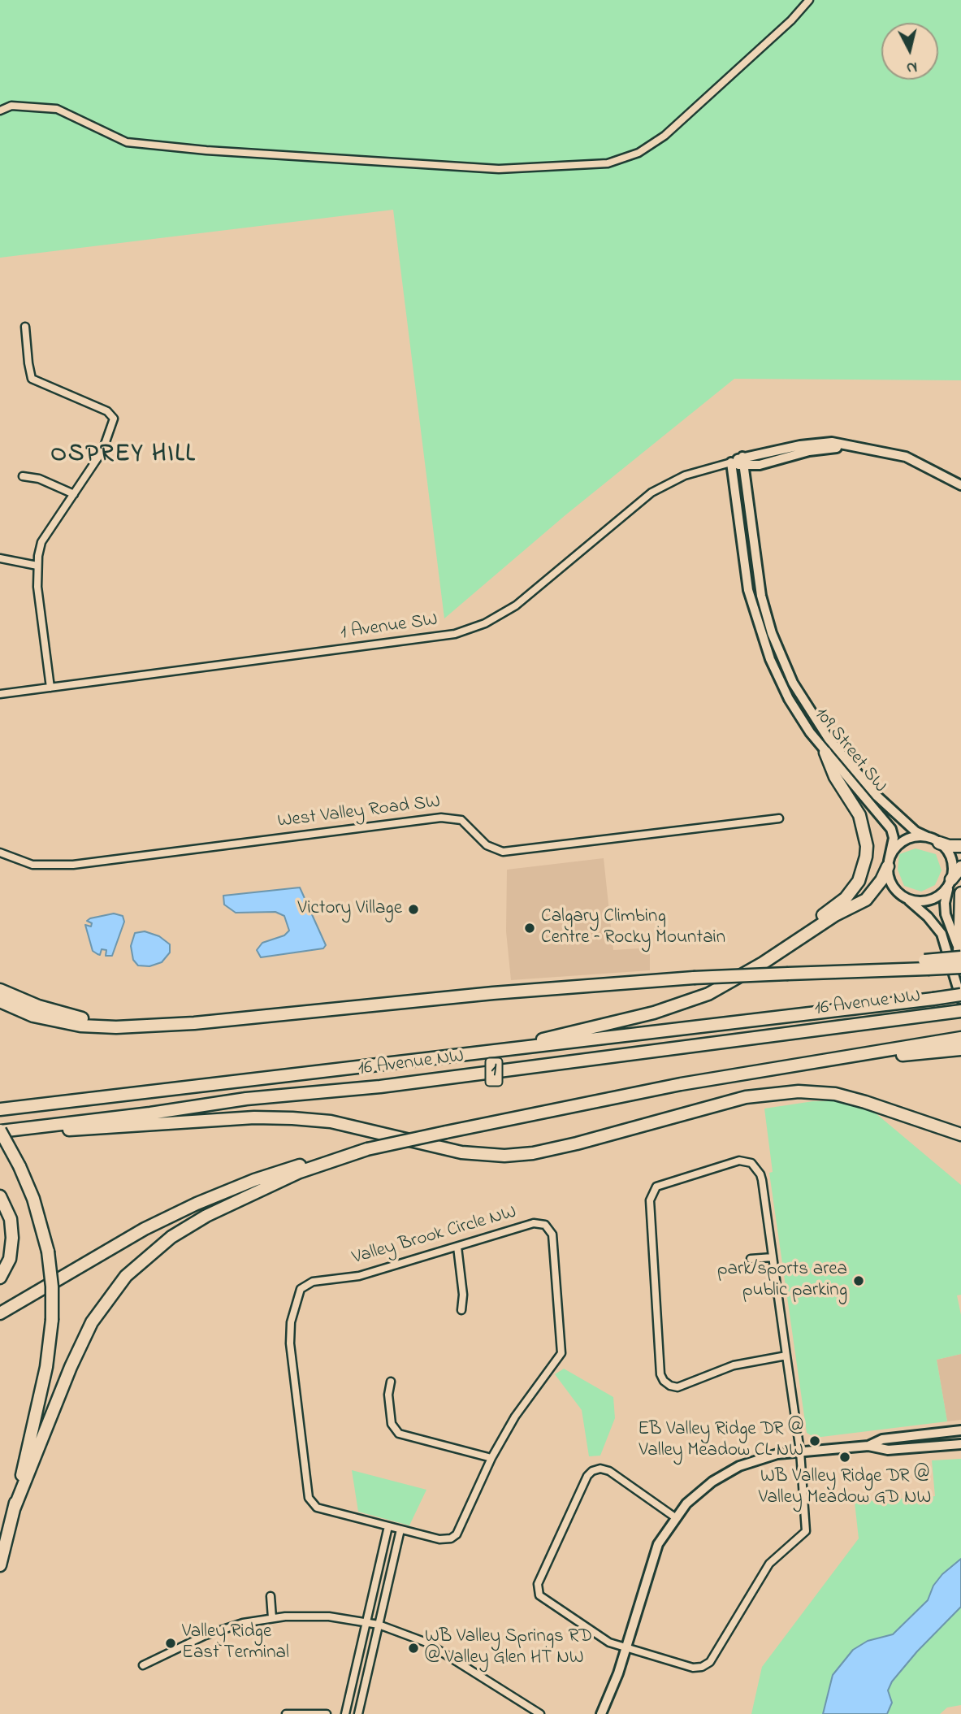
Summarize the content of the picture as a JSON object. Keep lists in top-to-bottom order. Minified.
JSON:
{"streets":{"highway":["16 Avenue NW","1"],"street":["1 Avenue SW","109 Street SW","West Valley Road SW","Valley Brook Circle NW"]},"crossings":[["1 Avenue SW","109 Street SW"]],"districts":["OSPREY HILL"],"places":["Victory Village","Calgary Climbing Centre – Rocky Mountain","park/sports area public parking","EB Valley Ridge DR @ Valley Meadow CL NW","WB Valley Ridge DR @ Valley Meadow GD NW","Valley Ridge East Terminal","WB Valley Springs RD @ Valley Glen HT NW"],"north":"bottom"}
